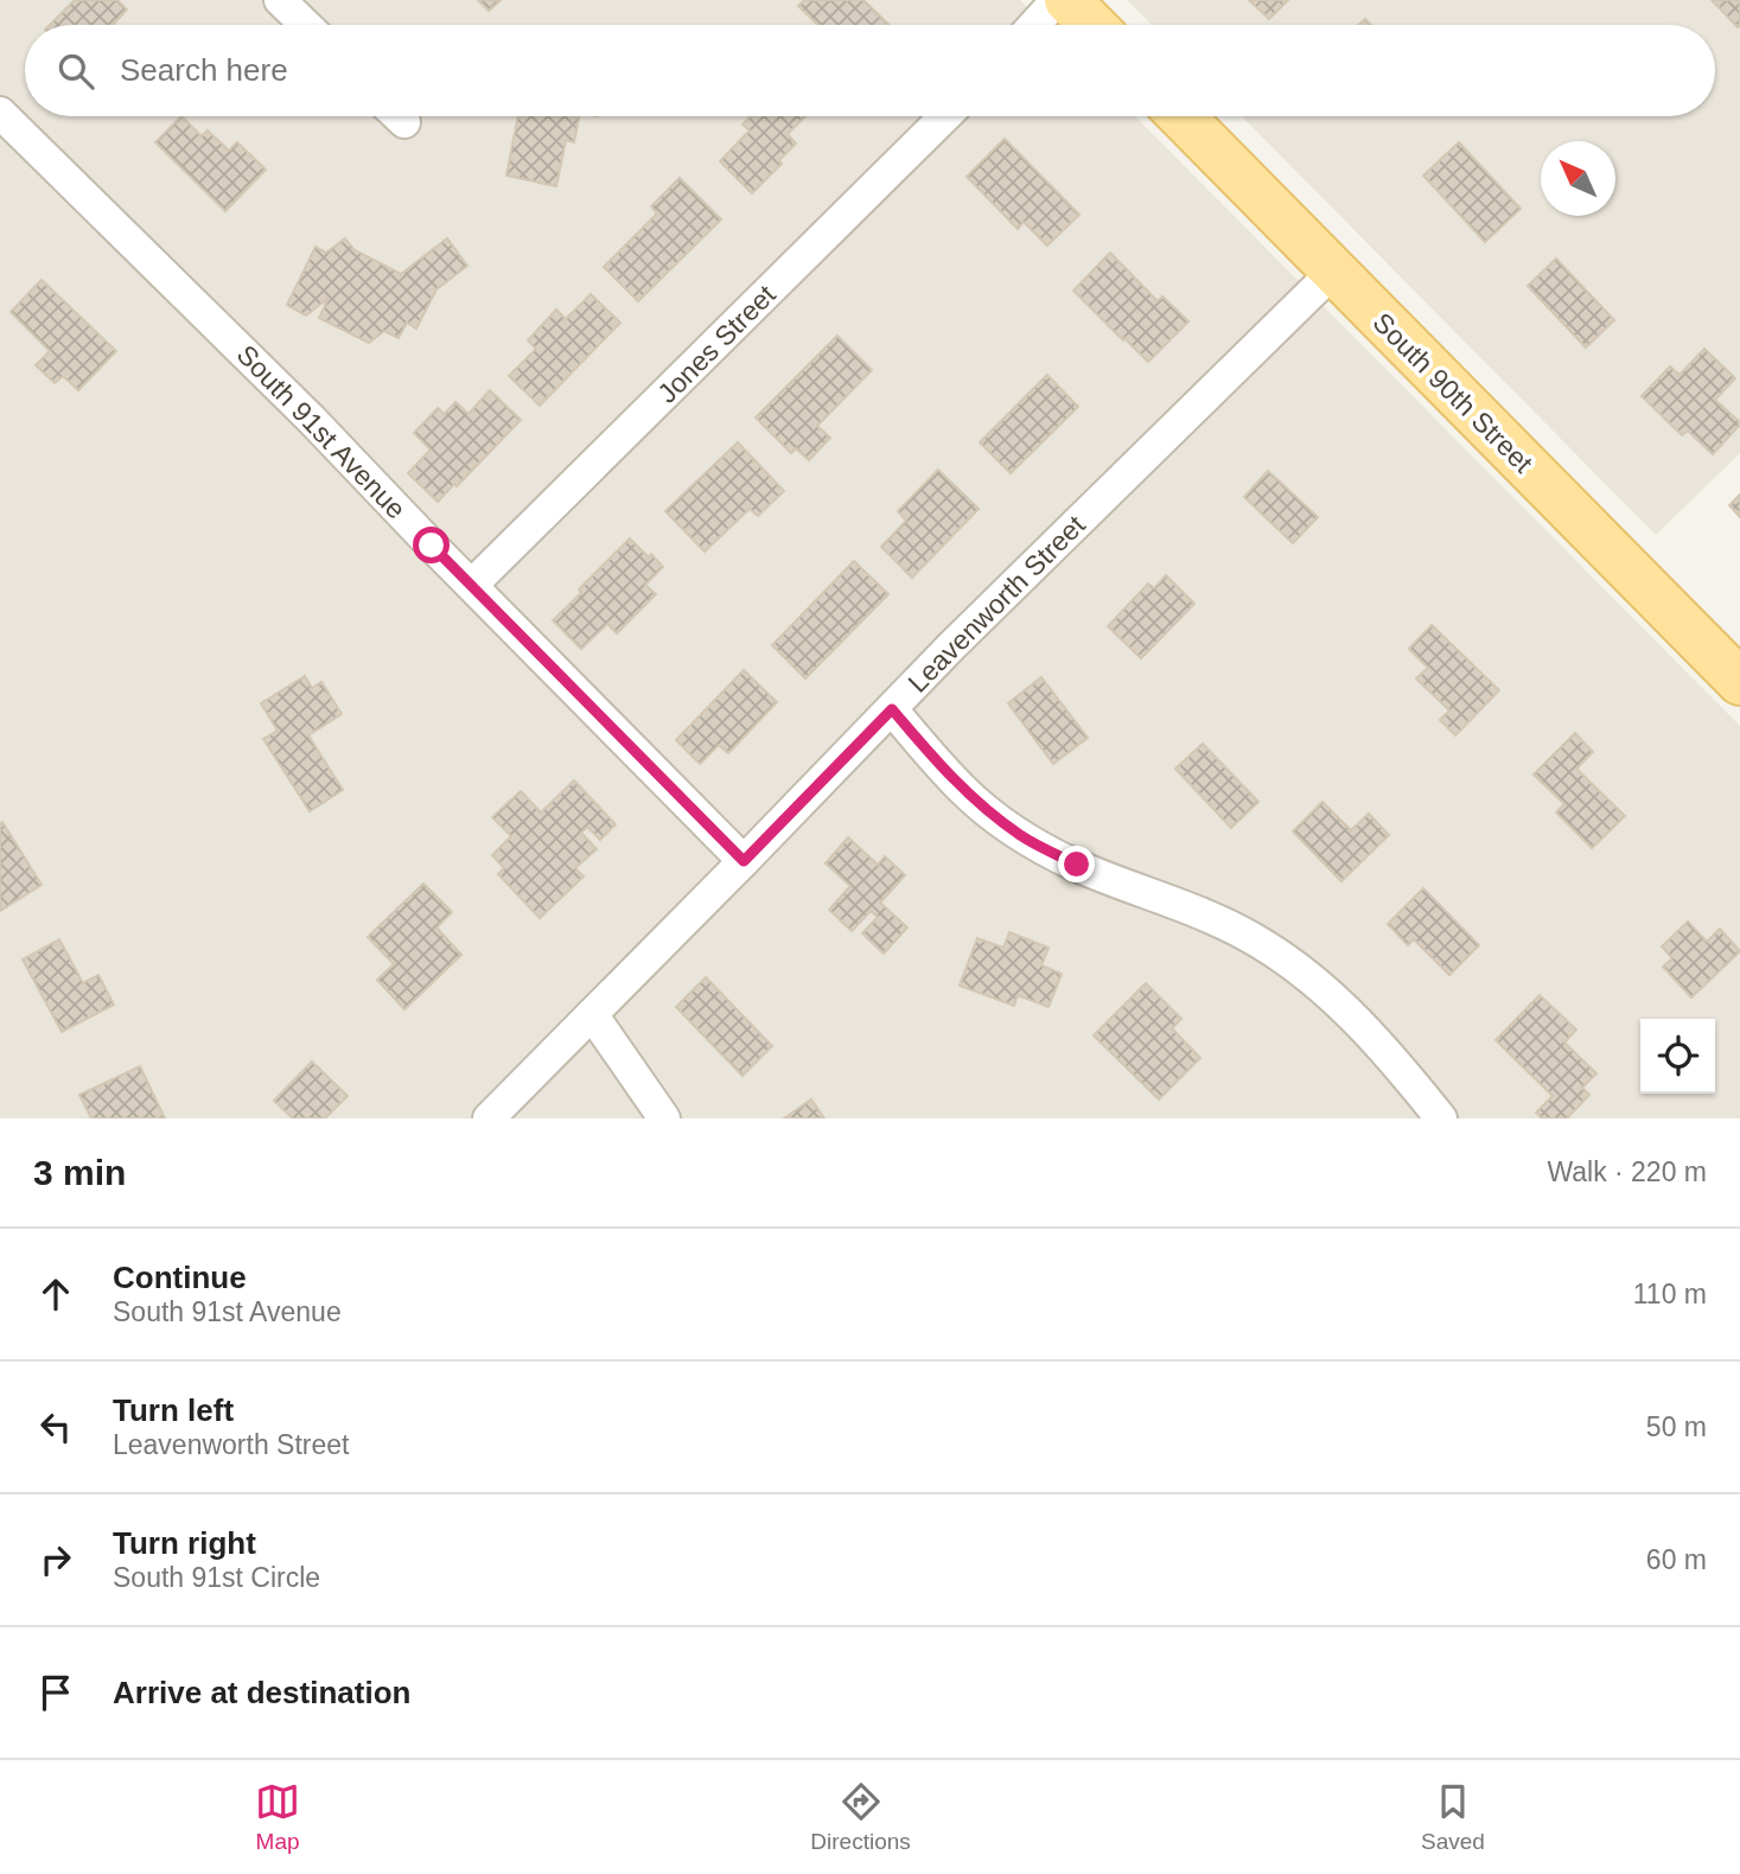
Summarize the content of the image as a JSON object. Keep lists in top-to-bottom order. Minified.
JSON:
{"streets":{"main road":["South 90th Street"],"street":["Jones Street","South 91st Avenue","Leavenworth Street"]},"crossings":[["Jones Street","South 91st Avenue"],["South 90th Street","Leavenworth Street"],["South 91st Avenue","Leavenworth Street"]],"north":"top left","page":{"search":"Search here","heading":["3 min","Walk · 220 m"],"list":[["Continue","South 91st Avenue","110 m"],["Turn left","Leavenworth Street","50 m"],["Turn right","South 91st Circle","60 m"],"Arrive at destination"],"nav":["Map","Directions","Saved"]}}
